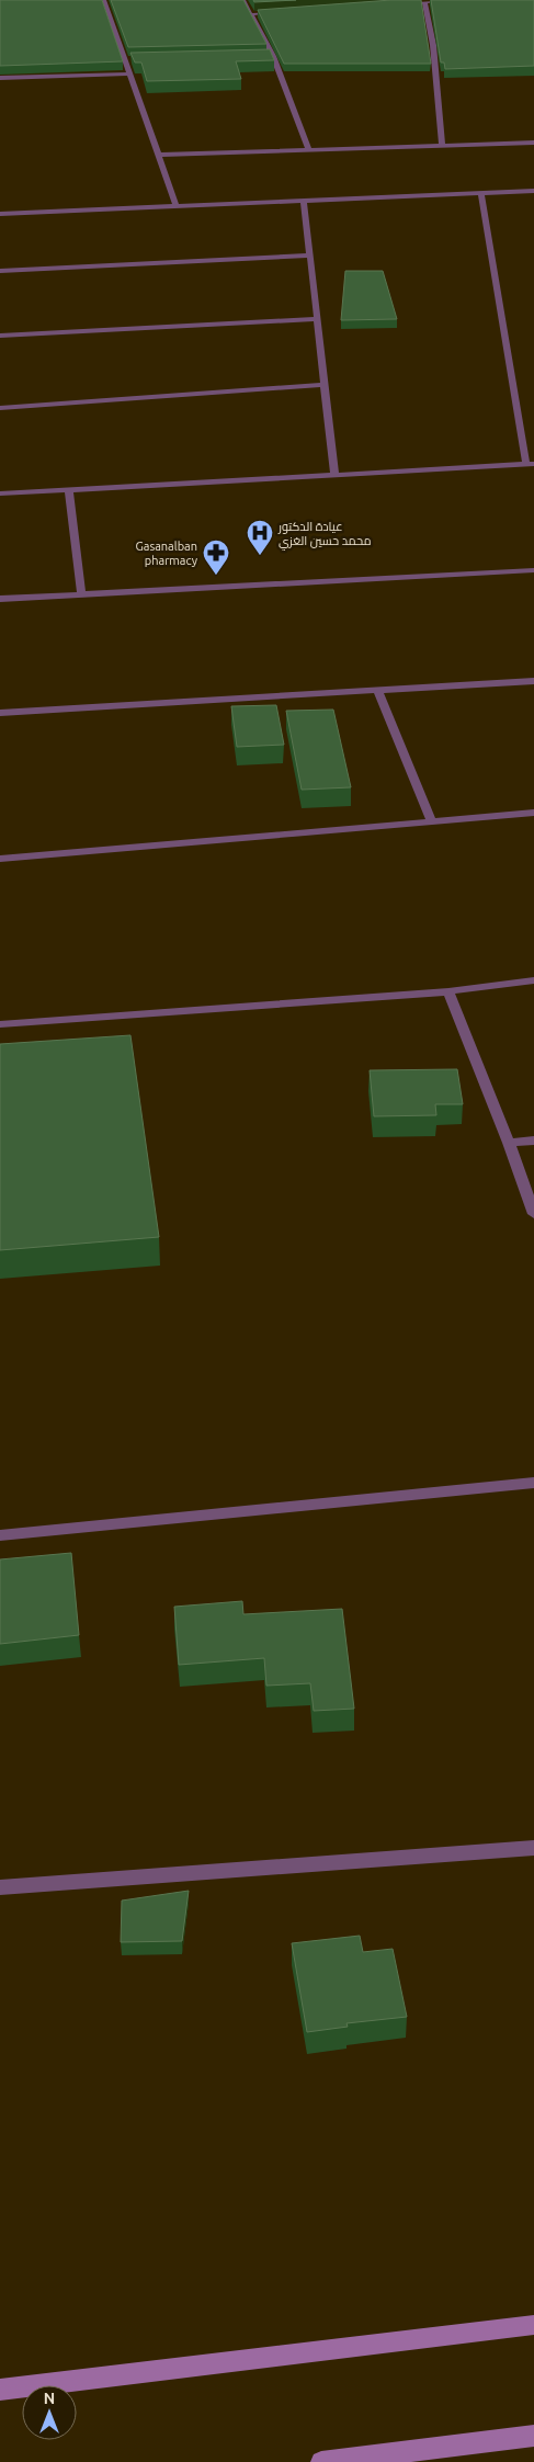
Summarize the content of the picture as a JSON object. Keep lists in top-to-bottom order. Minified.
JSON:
{"places":{"hospital":["عيادة الدكتور محمد حسين الغزي"],"pharmacy":["Gasanalban pharmacy"]},"north":"top"}
